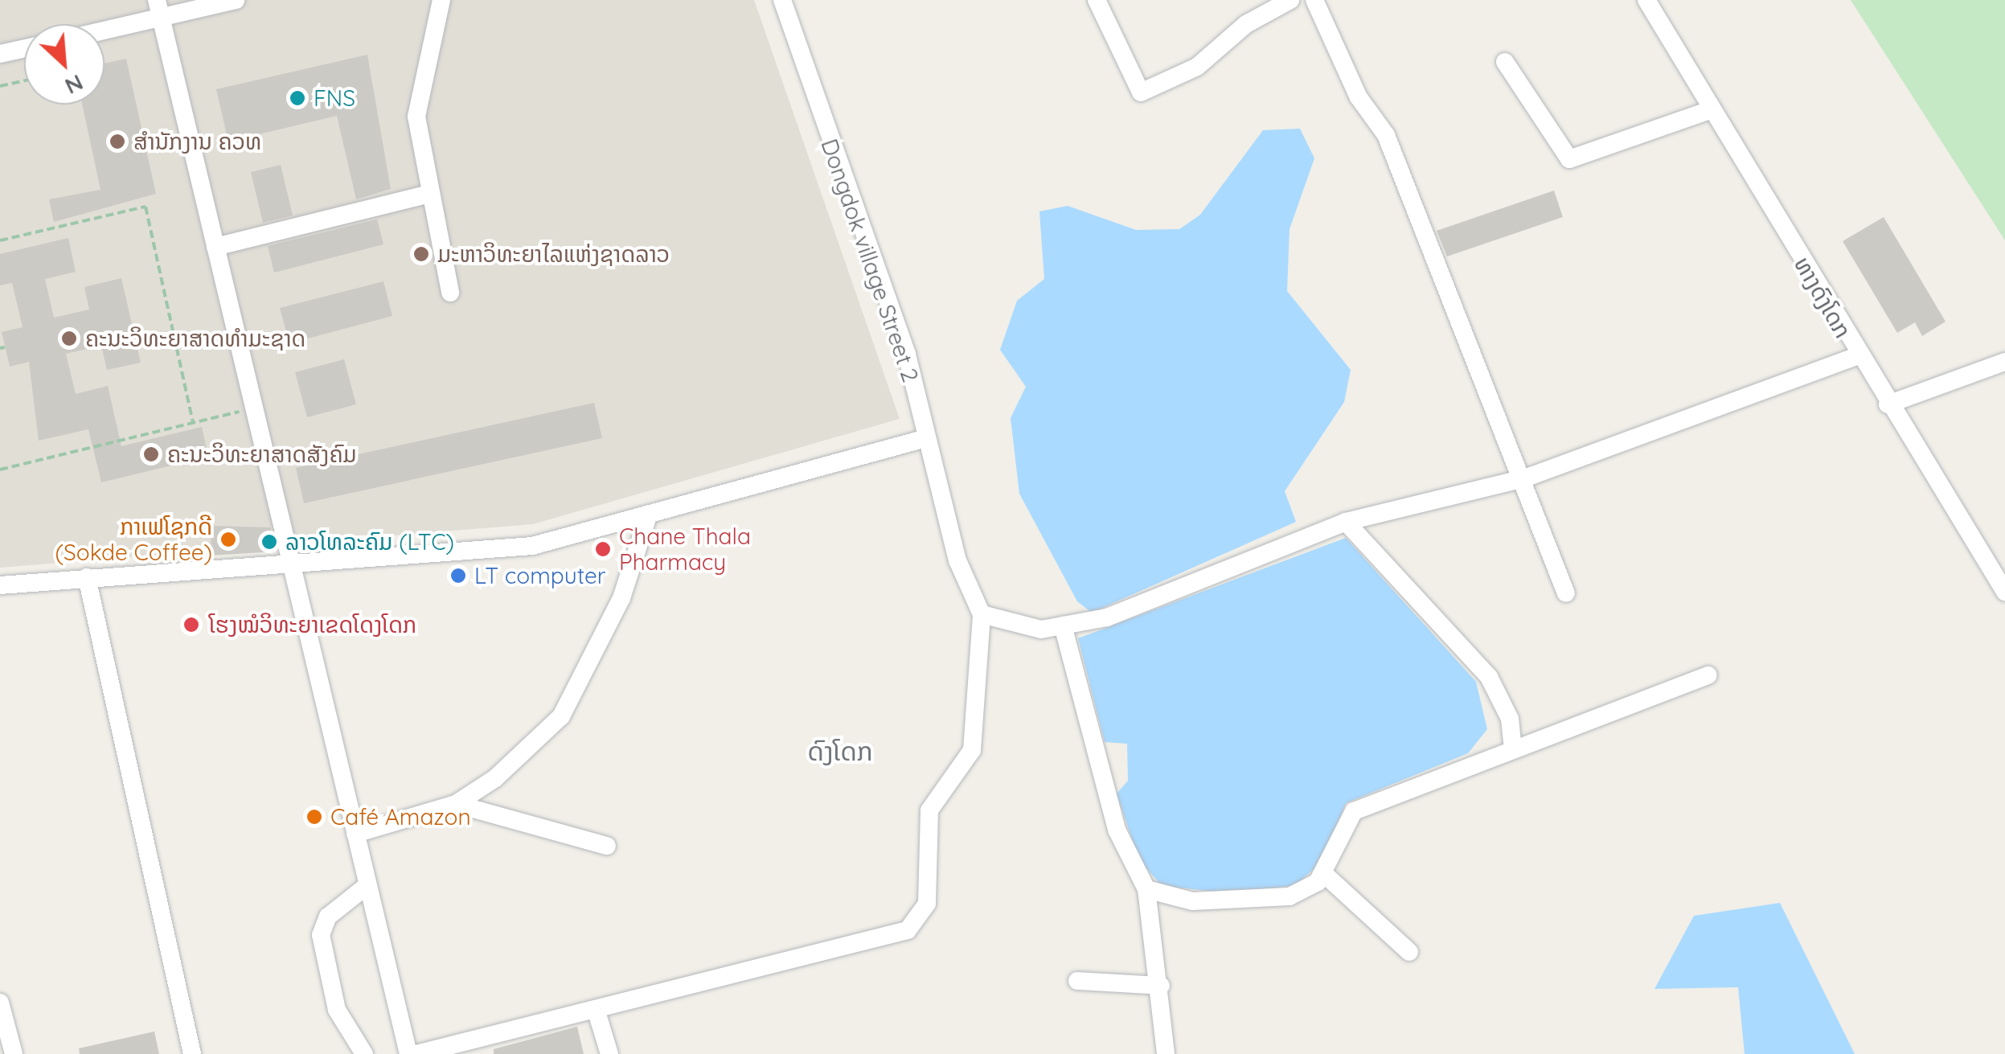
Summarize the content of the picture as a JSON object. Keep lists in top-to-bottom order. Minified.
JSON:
{"streets":{"street":["Dongdok village Street 2","ທາງດົງໂດກ"]},"districts":["ດົງໂດກ"],"places":["FNS","ສຳນັກງານ ຄວທ","ມະຫາວິທະຍາໄລແຫ່ງຊາດລາວ","ຄະນະວິທະຍາສາດທຳມະຊາດ","ຄະນະວິທະຍາສາດສັງຄົມ","ກາເຟໂຊກດີ (Sokde Coffee)","ລາວໂທລະຄົມ (LTC)","Chane Thala Pharmacy","LT computer","ໂຮງໝໍວິທະຍາເຂດໂດງໂດກ","Café Amazon"],"north":"bottom right"}
